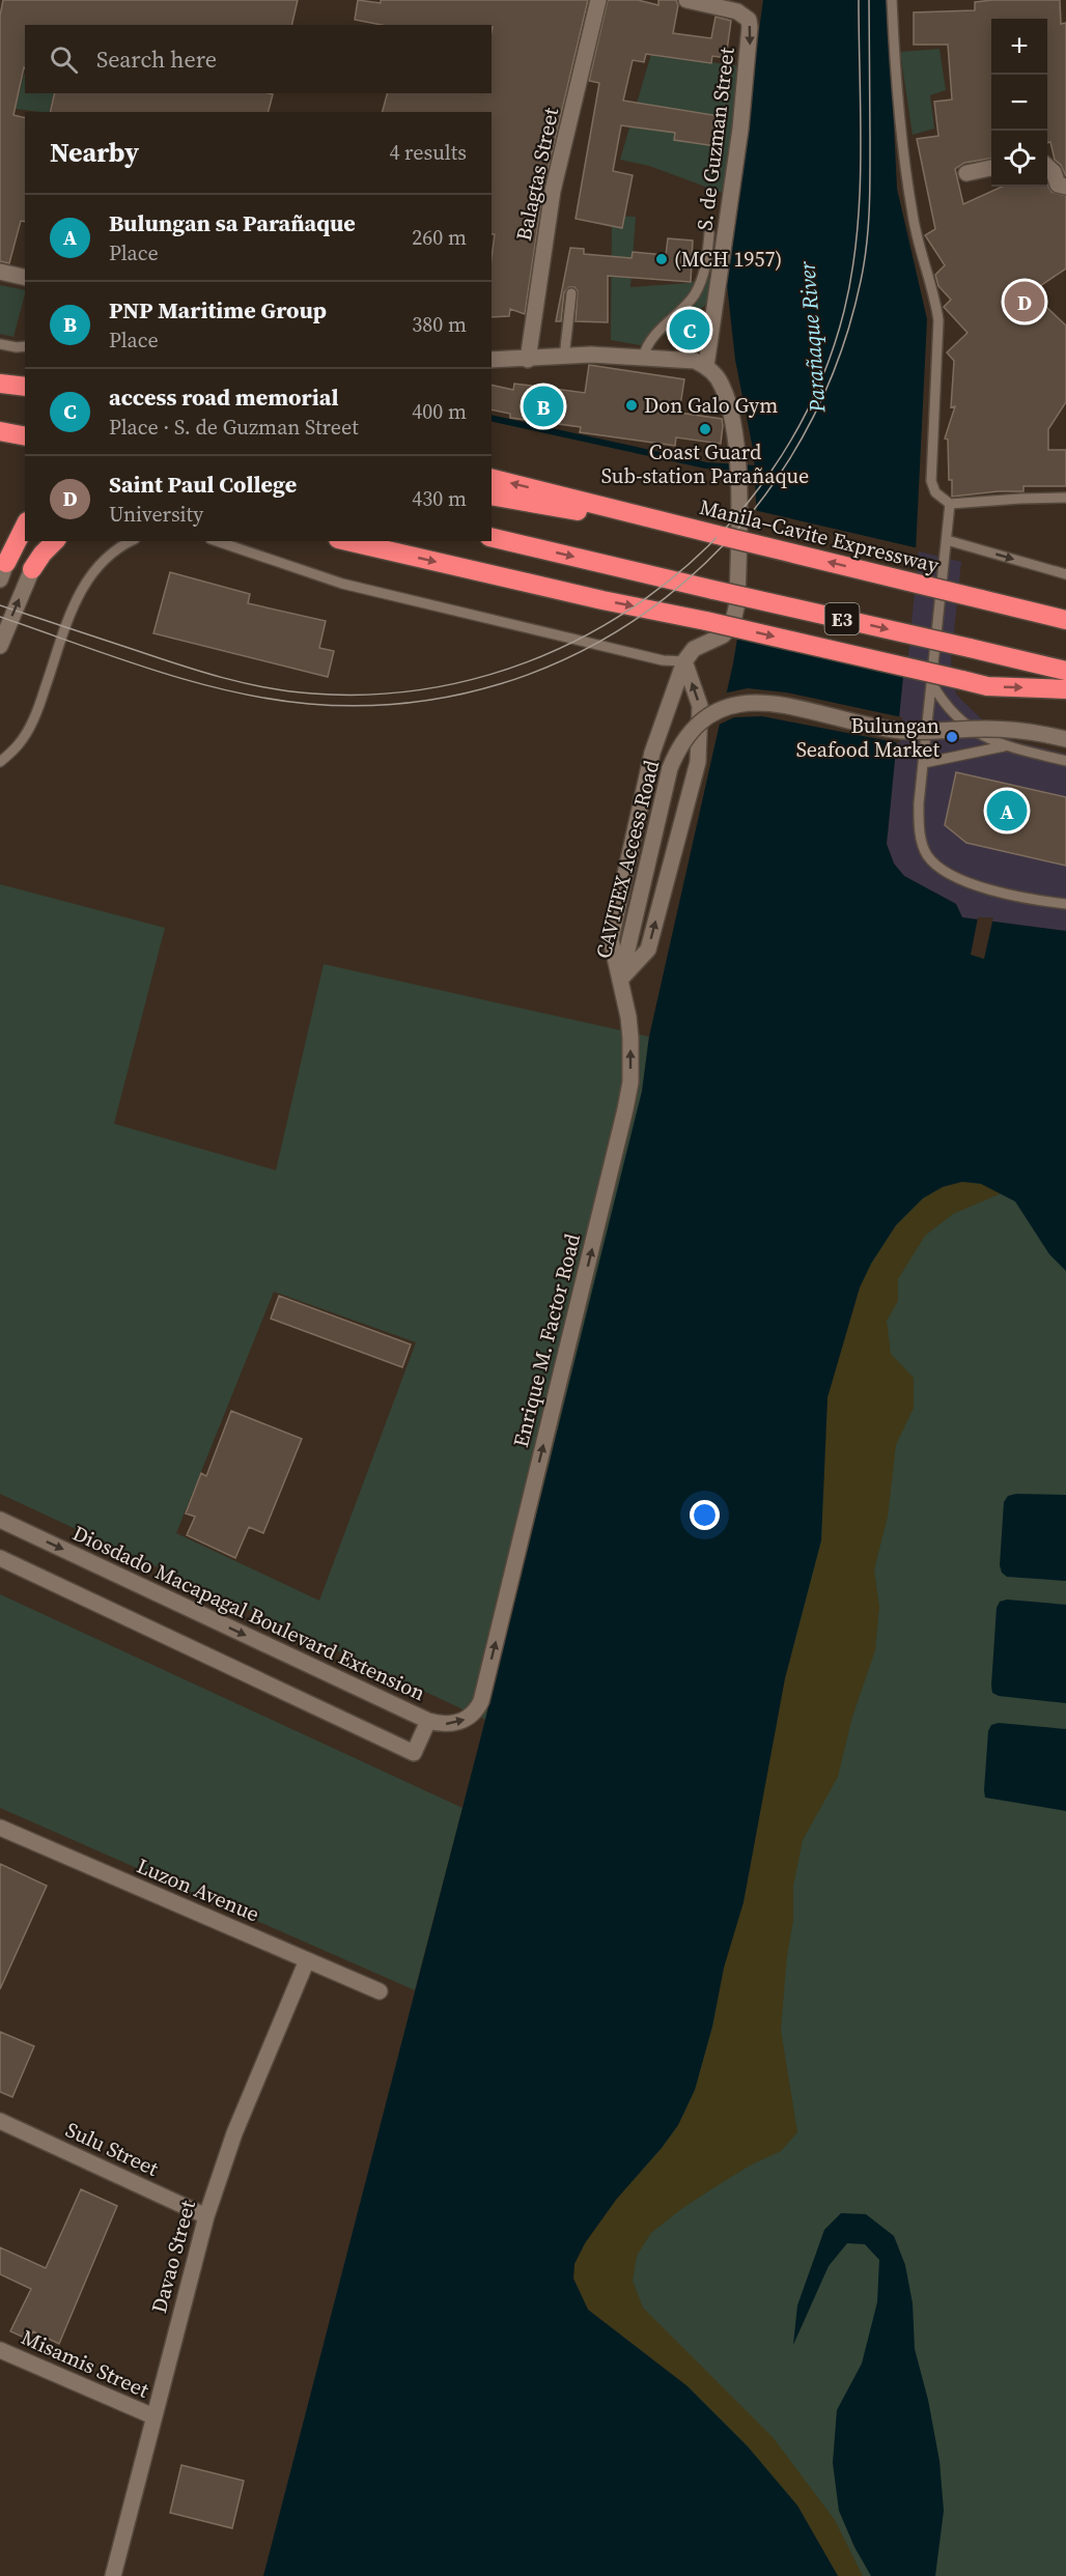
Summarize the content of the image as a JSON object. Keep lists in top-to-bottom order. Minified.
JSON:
{"streets":{"highway":["Manila–Cavite Expressway","E3"],"street":["S. de Guzman Street","Balagtas Street","CAVITEX Access Road","Enrique M. Factor Road","Diosdado Macapagal Boulevard Extension","Luzon Avenue","Sulu Street","Davao Street","Misamis Street"]},"crossings":[["CAVITEX Access Road","Enrique M. Factor Road"],["Enrique M. Factor Road","Diosdado Macapagal Boulevard Extension"],["Luzon Avenue","Davao Street"],["Sulu Street","Davao Street"],["Davao Street","Misamis Street"]],"one_way":["S. de Guzman Street","Enrique M. Factor Road"],"water":["Parañaque River"],"places":["(MCH 1957)","Don Galo Gym","Coast Guard Sub-station Parañaque","Bulungan Seafood Market"],"page":{"map_buttons":["+","−"],"search":"Search here","heading":["Nearby","4 results"],"list":[{"mark":"A","name":"Bulungan sa Parañaque","note":"Place","value":"260 m"},{"mark":"B","name":"PNP Maritime Group","note":"Place","value":"380 m"},{"mark":"C","name":"access road memorial","note":"Place · S. de Guzman Street","value":"400 m"},{"mark":"D","name":"Saint Paul College","note":"University","value":"430 m"}],"pins":["D","C","B","A"]}}
